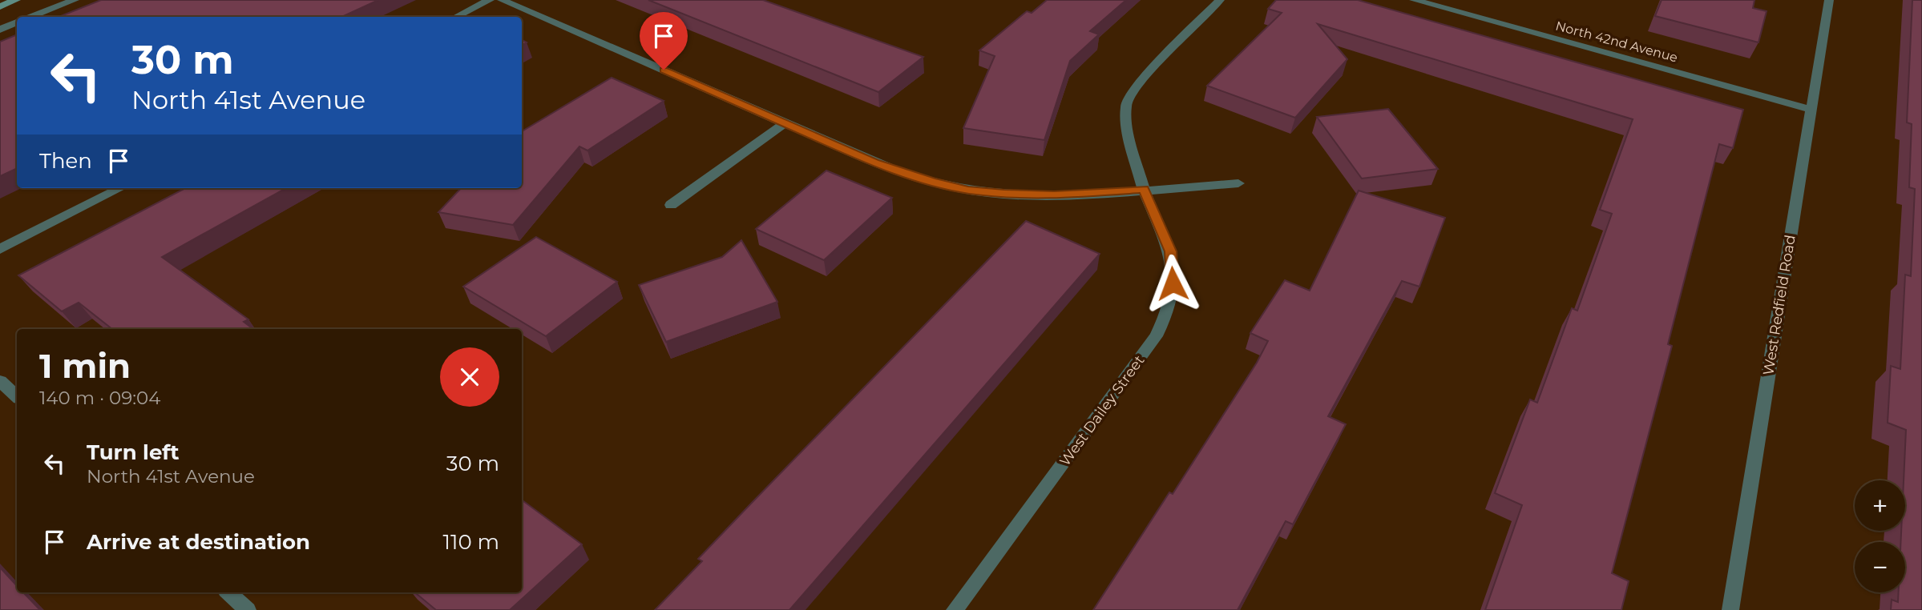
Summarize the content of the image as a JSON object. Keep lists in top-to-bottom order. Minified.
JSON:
{"streets":{"street":["North 42nd Avenue","West Redfield Road","West Dailey Street"]},"crossings":[["North 42nd Avenue","West Redfield Road"]],"page":{"turn":["30 m","North 41st Avenue"],"then":"Then","heading":["1 min","140 m · 09:04"],"list":[{"name":"Turn left","note":"North 41st Avenue","value":"30 m"},{"name":"Arrive at destination","value":"110 m"}],"map_buttons":["+","−"]}}
